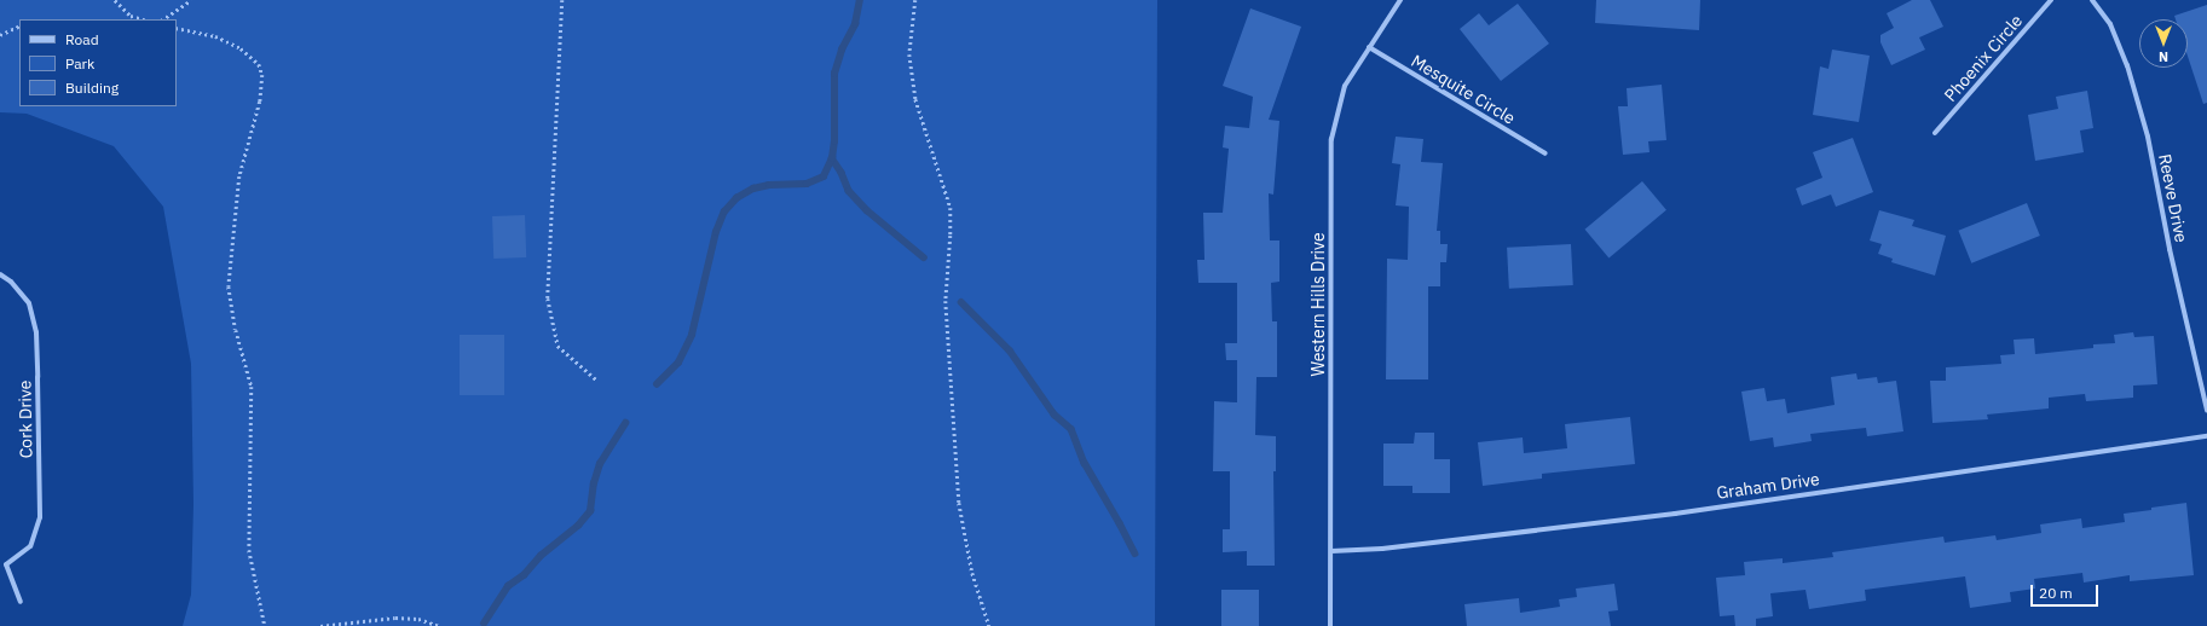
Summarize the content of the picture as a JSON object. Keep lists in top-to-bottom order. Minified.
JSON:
{"streets":{"street":["Phoenix Circle","Mesquite Circle","Reeve Drive","Western Hills Drive","Cork Drive","Graham Drive"]},"crossings":[["Mesquite Circle","Western Hills Drive"],["Western Hills Drive","Graham Drive"]],"legend":["Road","Park","Building"],"scale_bar":"20 m","north":"bottom"}
